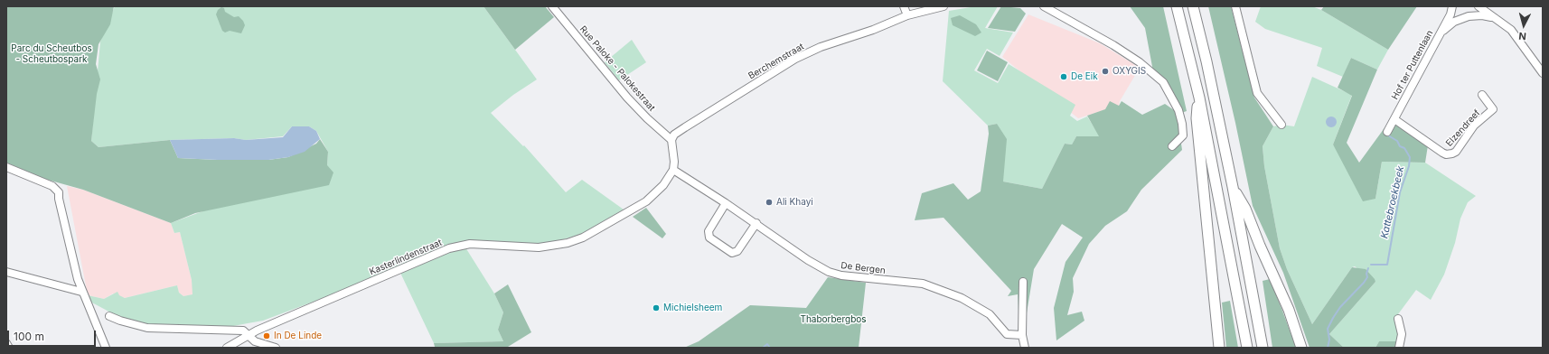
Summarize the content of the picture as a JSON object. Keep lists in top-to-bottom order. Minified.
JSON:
{"streets":{"street":["Berchemstraat","Hof ter Puttenlaan","Rue Paloke - Palokestraat","Elzendreef","Kasterlindenstraat","De Bergen"]},"crossings":[["Berchemstraat","Rue Paloke - Palokestraat"],["Hof ter Puttenlaan","Elzendreef"],["Kasterlindenstraat","De Bergen"]],"water":["Kattebroekbeek"],"parks":["Parc du Scheutbos - Scheutbospark","Thaborbergbos"],"places":["OXYGIS","De Eik","Ali Khayi","Michielsheem","In De Linde"],"scale_bar":"100 m","north":"bottom"}
